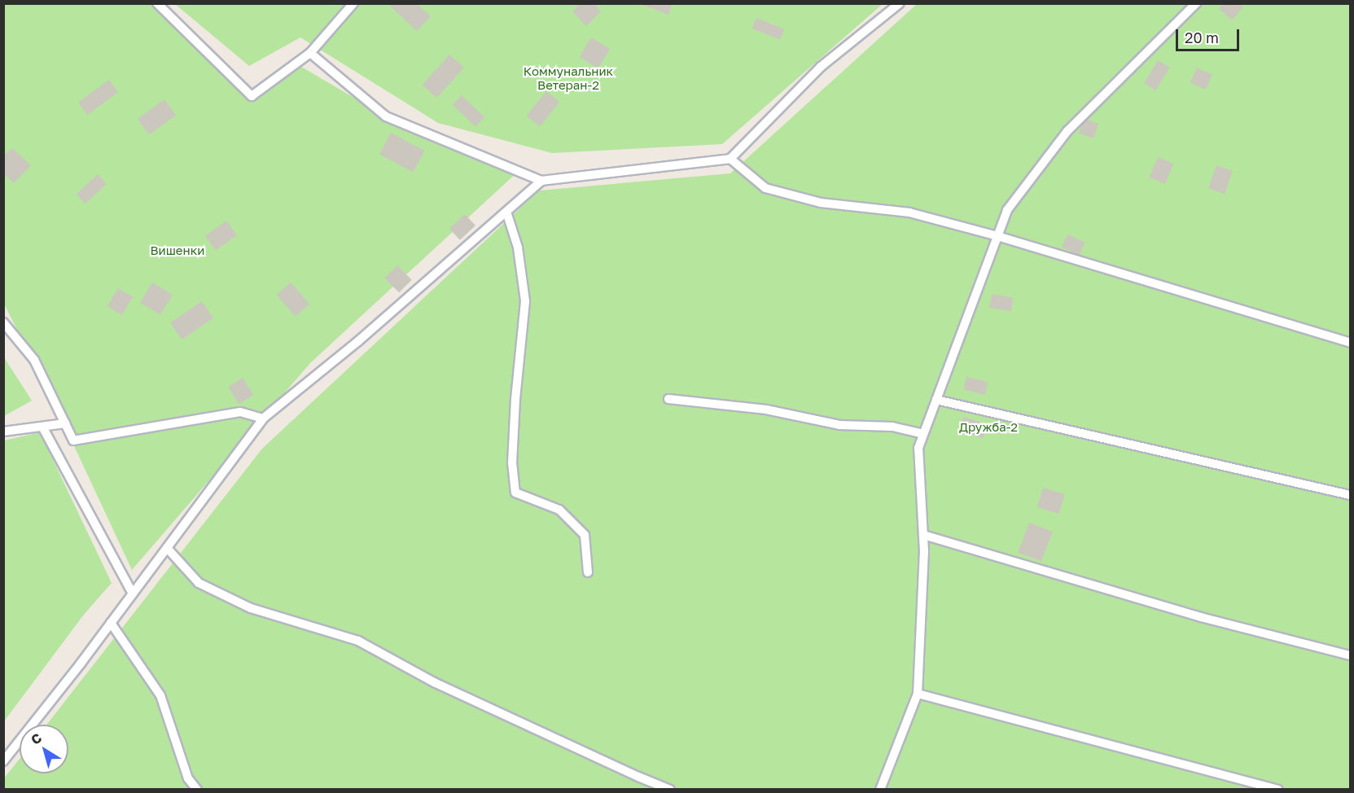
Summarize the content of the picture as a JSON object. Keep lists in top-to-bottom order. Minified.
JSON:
{"parks":["Коммунальник Ветеран-2","Вишенки","Дружба-2"],"scale_bar":"20 m","north":"top left"}
